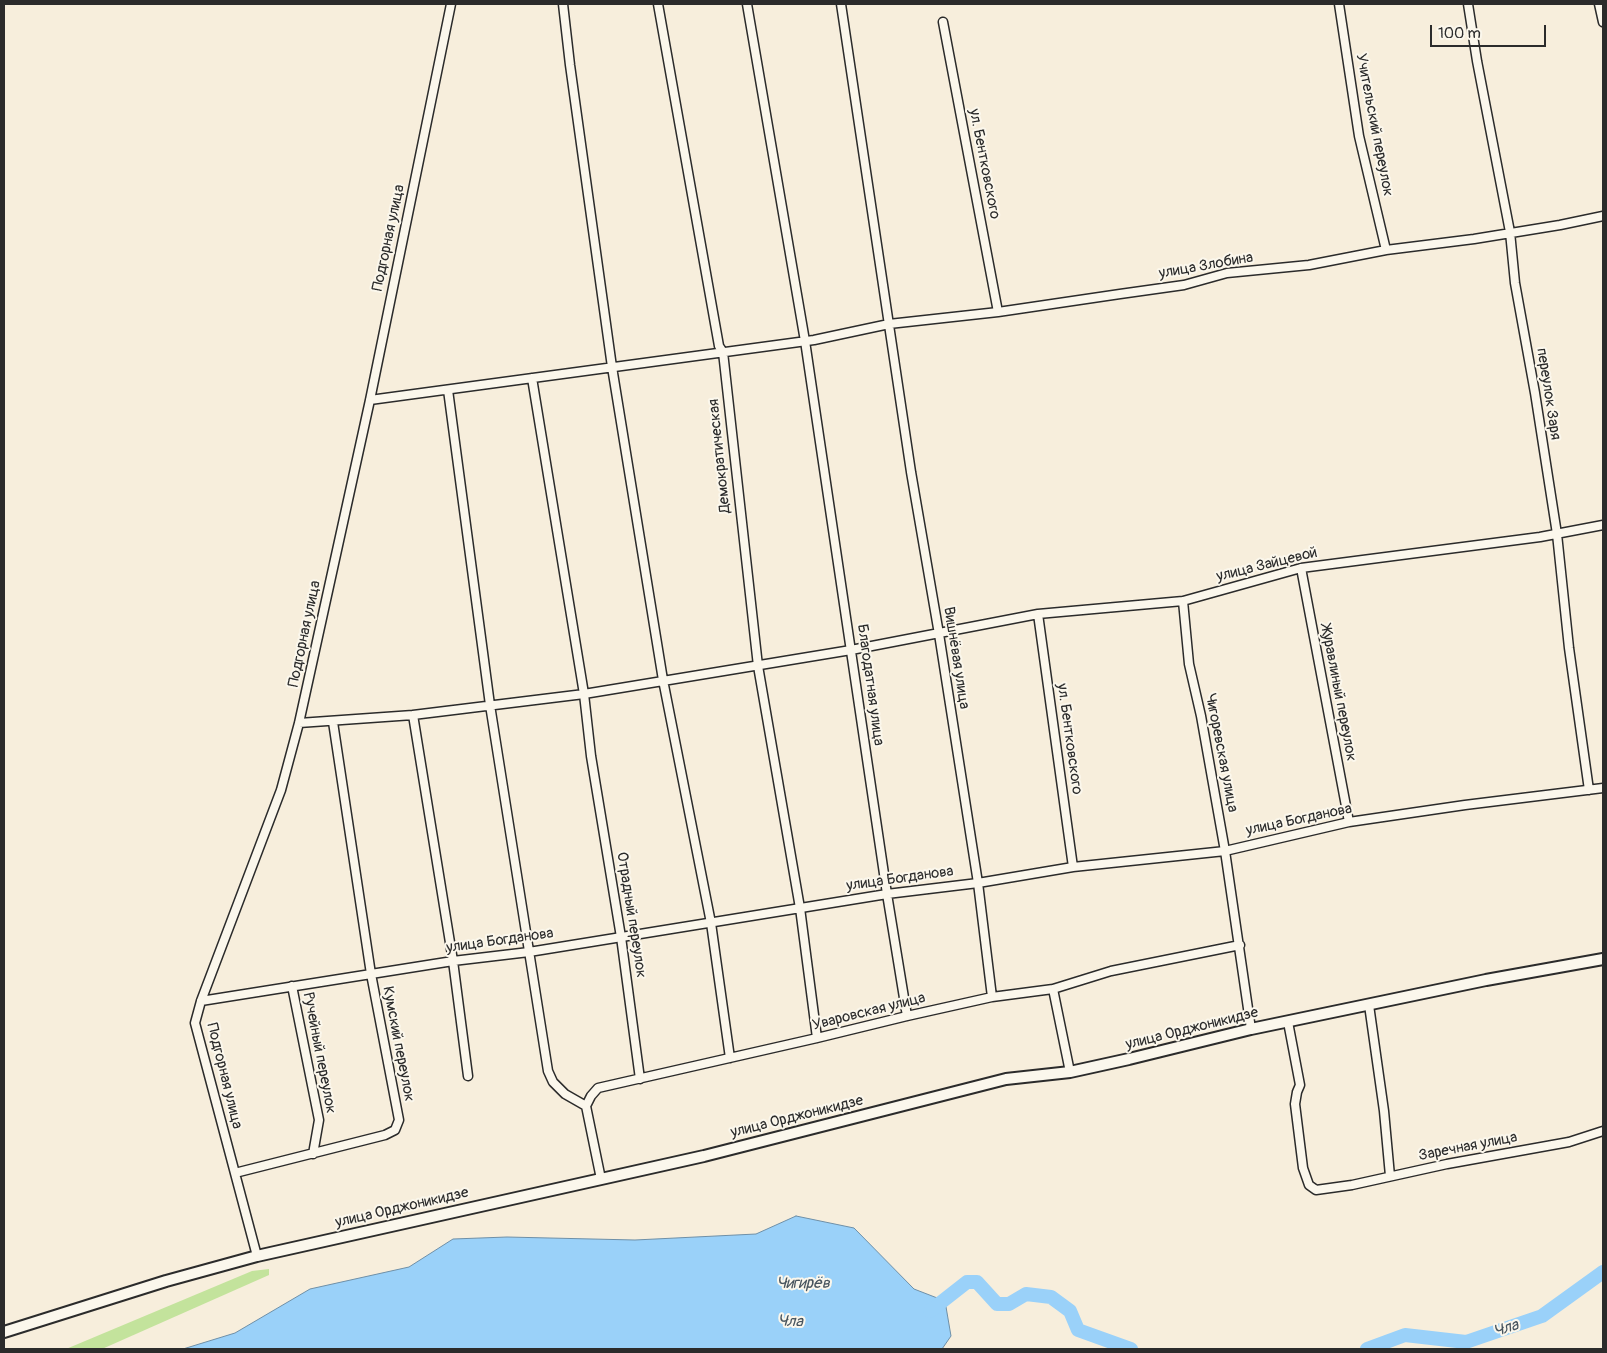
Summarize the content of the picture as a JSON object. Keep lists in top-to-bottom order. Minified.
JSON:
{"streets":{"street":["Учительский переулок","ул. Бентковского","Подгорная улица","улица Злобина","переулок Заря","Демократическая","улица Зайцевой","Вишнёвая улица","Благодатная улица","Журавлиный переулок","Чигоревская улица","улица Богданова","Отрадный переулок","Уваровская улица","улица Орджоникидзе","Кумский переулок","Ручейный переулок","Заречная улица"]},"crossings":[["Учительский переулок","улица Злобина"],["ул. Бентковского","улица Злобина"],["ул. Бентковского","улица Зайцевой"],["ул. Бентковского","улица Богданова"],["Подгорная улица","улица Злобина"],["Подгорная улица","улица Зайцевой"],["Подгорная улица","улица Богданова"],["Подгорная улица","улица Орджоникидзе"],["улица Злобина","переулок Заря"],["улица Злобина","Демократическая"],["улица Злобина","Вишнёвая улица"],["улица Злобина","Благодатная улица"],["улица Злобина","Отрадный переулок"],["переулок Заря","улица Зайцевой"],["переулок Заря","улица Богданова"],["Демократическая","улица Зайцевой"],["Демократическая","улица Богданова"],["Демократическая","Уваровская улица"],["улица Зайцевой","Вишнёвая улица"],["улица Зайцевой","Благодатная улица"],["улица Зайцевой","Журавлиный переулок"],["улица Зайцевой","Чигоревская улица"],["улица Зайцевой","Отрадный переулок"],["улица Зайцевой","Кумский переулок"],["Вишнёвая улица","улица Богданова"],["Вишнёвая улица","Уваровская улица"],["Благодатная улица","улица Богданова"],["Благодатная улица","Уваровская улица"],["Журавлиный переулок","улица Богданова"],["Чигоревская улица","улица Богданова"],["Чигоревская улица","Уваровская улица"],["Чигоревская улица","улица Орджоникидзе"],["улица Богданова","Отрадный переулок"],["улица Богданова","Кумский переулок"],["улица Богданова","Ручейный переулок"],["Отрадный переулок","Уваровская улица"],["улица Орджоникидзе","Заречная улица"],["Кумский переулок","Ручейный переулок"]],"water":["Чигирёв","Чла"],"scale_bar":"100 m"}
